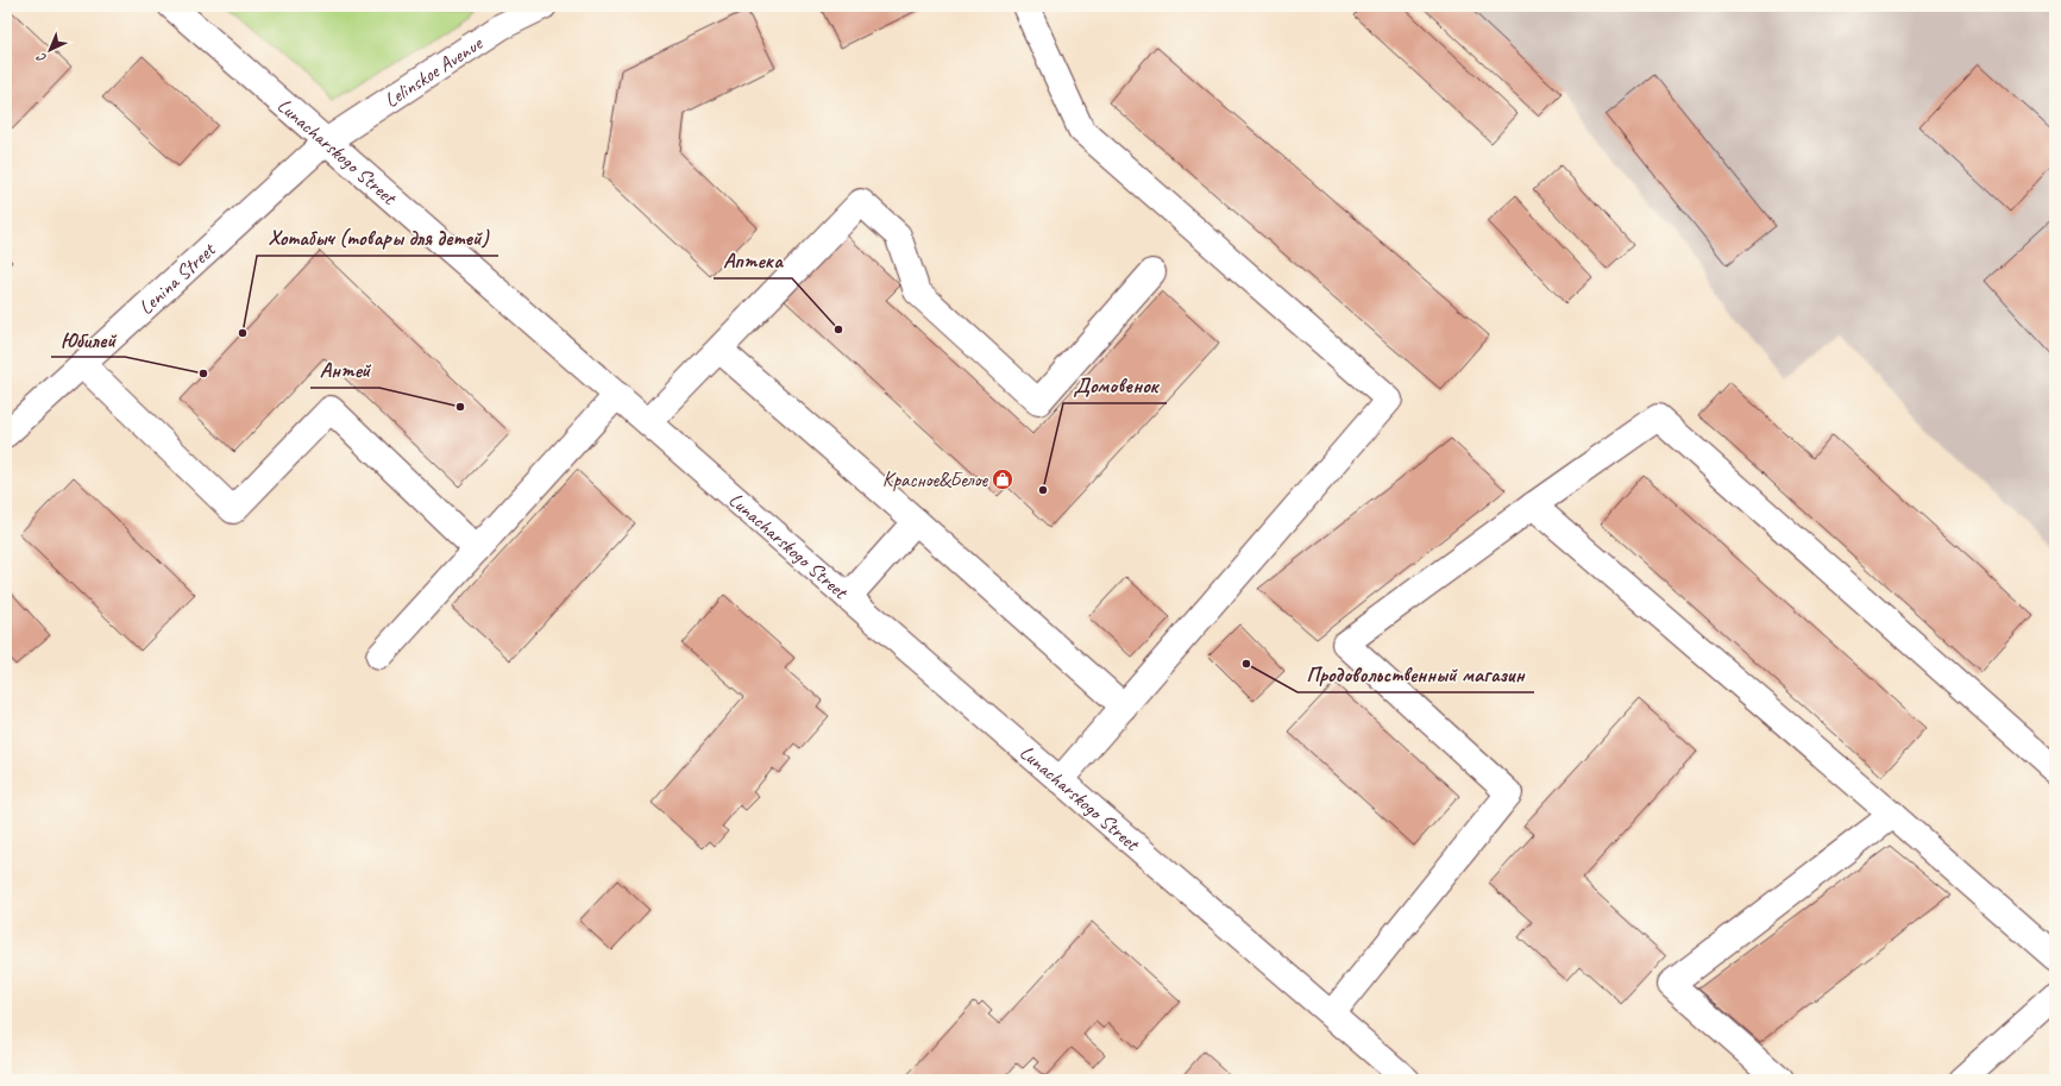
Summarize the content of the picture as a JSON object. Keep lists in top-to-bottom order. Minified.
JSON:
{"streets":{"street":["Lelinskoe Avenue","Lunacharskogo Street","Lenina Street"]},"crossings":[["Lelinskoe Avenue","Lunacharskogo Street"],["Lelinskoe Avenue","Lenina Street"],["Lunacharskogo Street","Lenina Street"]],"places":{"other":["Аптека","Хотабыч (товары для детей)","Юбилей","Антей","Домовенок","Продовольственный магазин"],"shop":["Красное&Белое"]},"north":"bottom left"}
